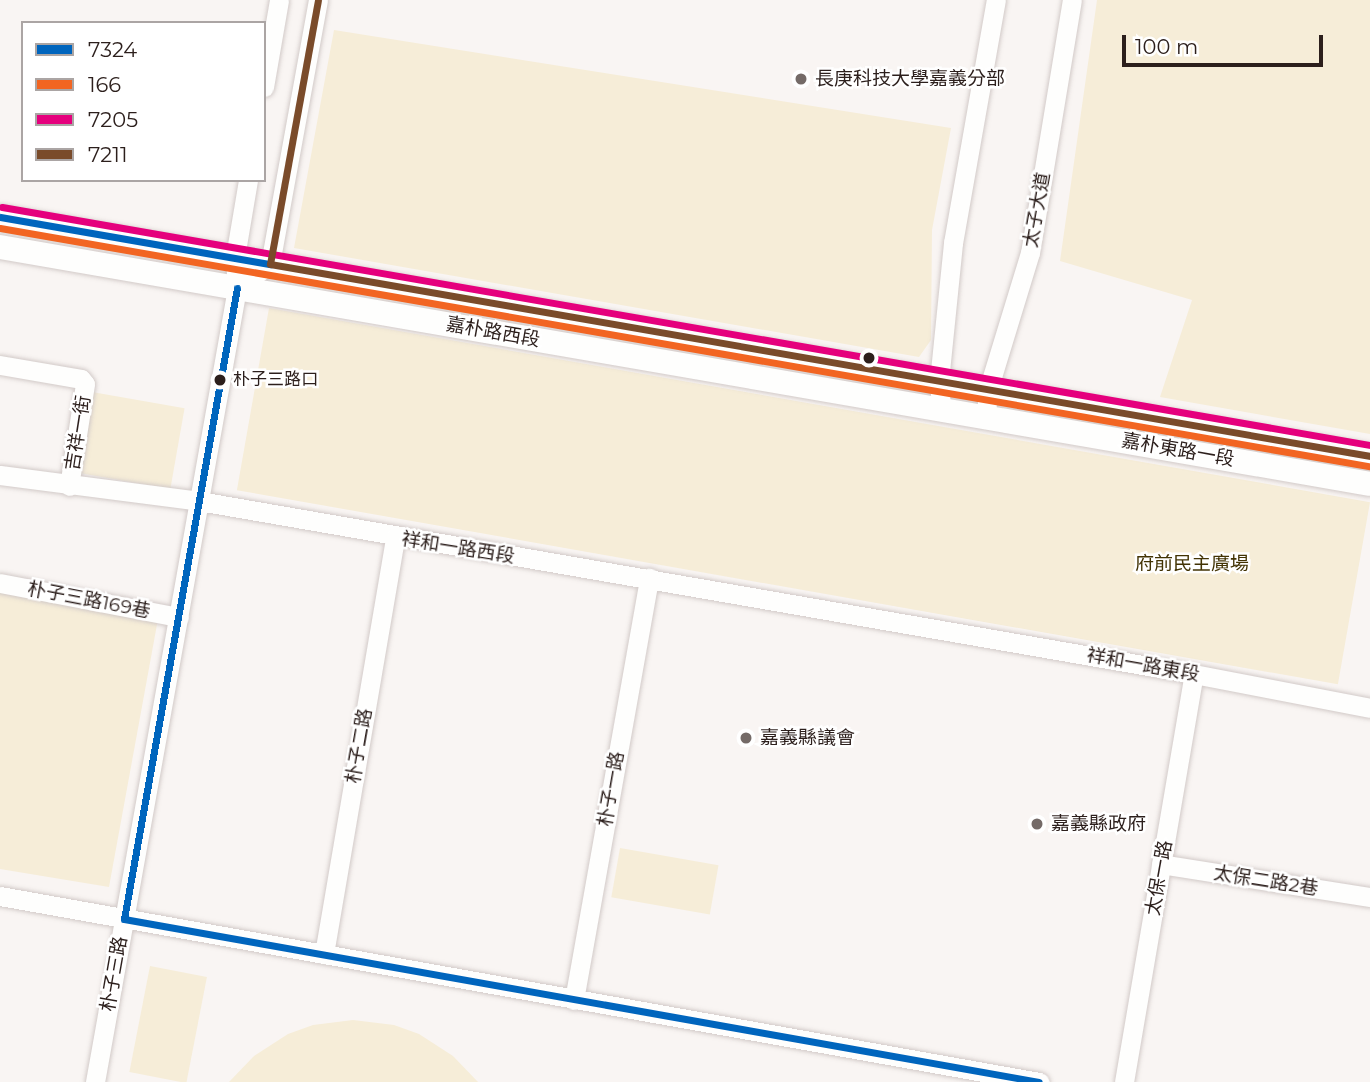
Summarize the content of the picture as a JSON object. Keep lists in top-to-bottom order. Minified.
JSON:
{"streets":{"main road":["嘉朴路西段","嘉朴東路一段"],"street":["太子大道","吉祥一街","祥和一路西段","朴子三路169巷","祥和一路東段","朴子二路","朴子一路","太保一路","太保二路2巷","朴子三路"]},"crossings":[["太子大道","嘉朴路西段"],["太子大道","嘉朴東路一段"],["嘉朴路西段","嘉朴東路一段"],["嘉朴路西段","朴子三路"],["吉祥一街","祥和一路西段"],["祥和一路西段","祥和一路東段"],["祥和一路西段","朴子二路"],["祥和一路西段","朴子一路"],["祥和一路西段","朴子三路"],["朴子三路169巷","朴子三路"],["祥和一路東段","太保一路"],["太保一路","太保二路2巷"]],"parks":["府前民主廣場"],"places":["長庚科技大學嘉義分部","朴子三路口","嘉義縣議會","嘉義縣政府"],"lines":["transit line 7211","transit line 7205","transit line 7324","transit line 166"],"legend":["7324","166","7205","7211"],"scale_bar":"100 m"}
